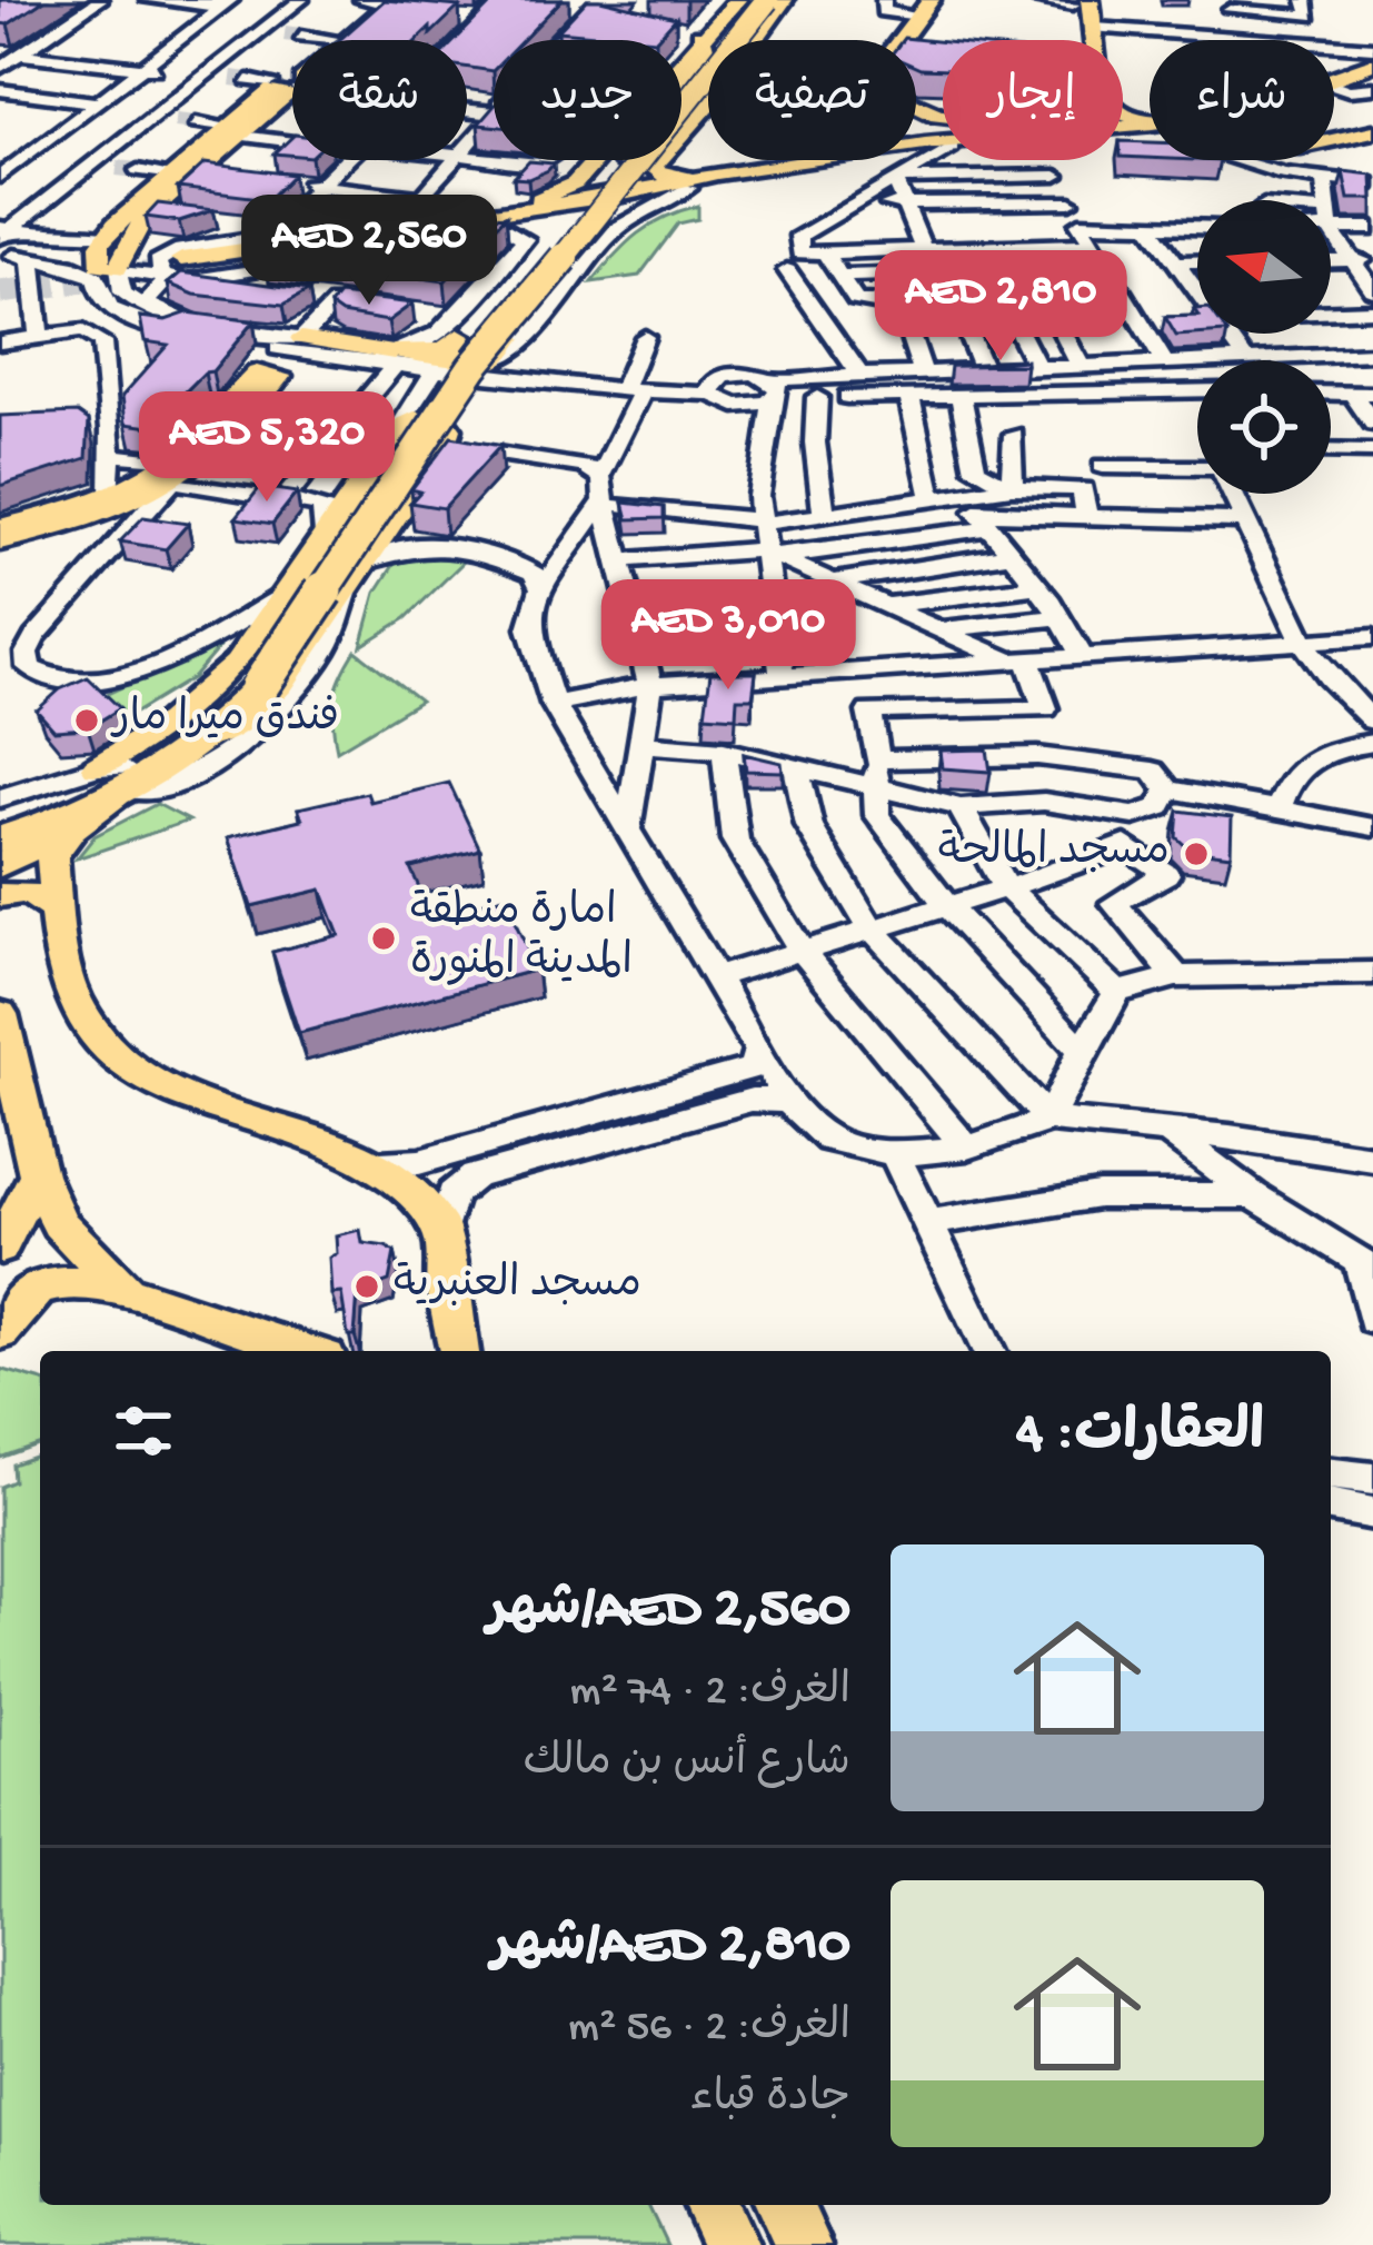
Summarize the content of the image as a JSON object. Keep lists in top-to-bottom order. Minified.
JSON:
{"places":["فندق ميرا مار","مسجد المالحة","امارة منطقة المدينة المنورة","مسجد العنبرية"],"north":"left","page":{"chip":["شراء","إيجار","تصفية","جديد","شقة"],"price":["AED 2,560","AED 2,810","AED 5,320","AED 3,010"],"heading":"العقارات: 4","list":[{"name":"AED 2,560/شهر","note":"الغرف: 2 · 74 m² · شارع أنس بن مالك"},{"name":"AED 2,810/شهر","note":"الغرف: 2 · 56 m² · جادة قباء"}]}}
